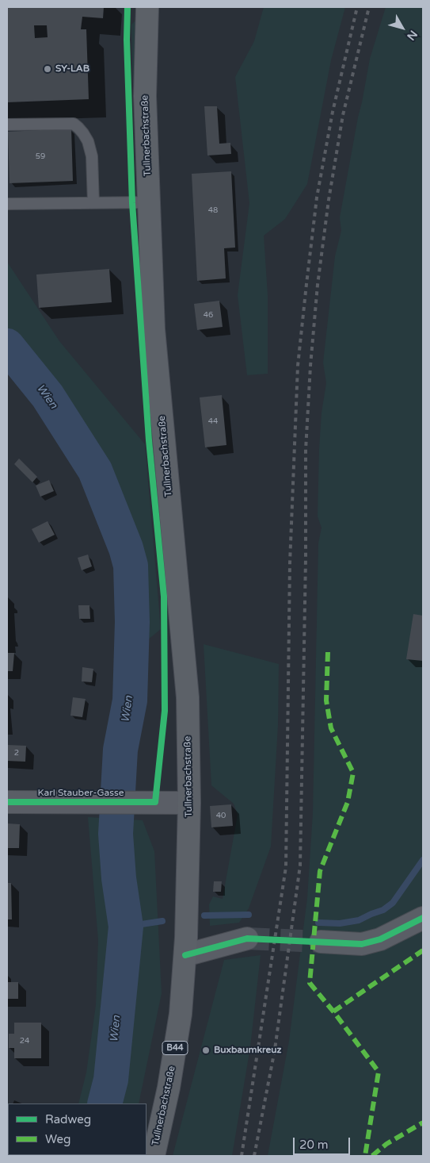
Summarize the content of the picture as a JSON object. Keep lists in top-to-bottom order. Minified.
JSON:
{"streets":{"main road":["Tullnerbachstraße","B44"],"street":["Karl Stauber-Gasse"]},"crossings":[["Tullnerbachstraße","Karl Stauber-Gasse"]],"water":["Wien"],"places":["SY-LAB","Buxbaumkreuz"],"house_numbers":["59","48","46","44","2","40","24"],"legend":["Radweg","Weg"],"scale_bar":"20 m","north":"bottom right"}
